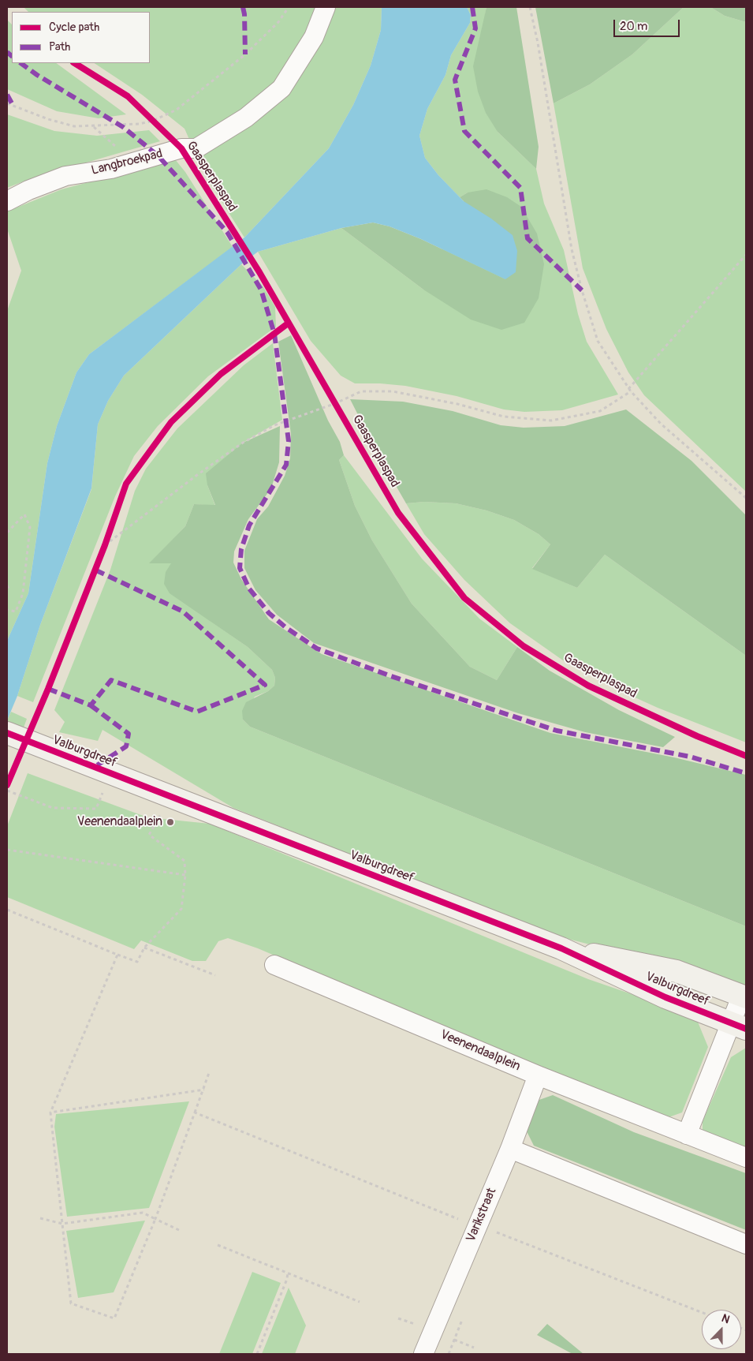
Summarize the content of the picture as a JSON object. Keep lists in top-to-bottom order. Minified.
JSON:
{"streets":{"street":["Langbroekpad","Valburgdreef","Veenendaalplein","Varikstraat"],"cycle path":["Gaasperplaspad"]},"crossings":[["Veenendaalplein","Varikstraat"]],"places":["Veenendaalplein"],"legend":["Cycle path","Path"],"scale_bar":"20 m","north":"top"}
